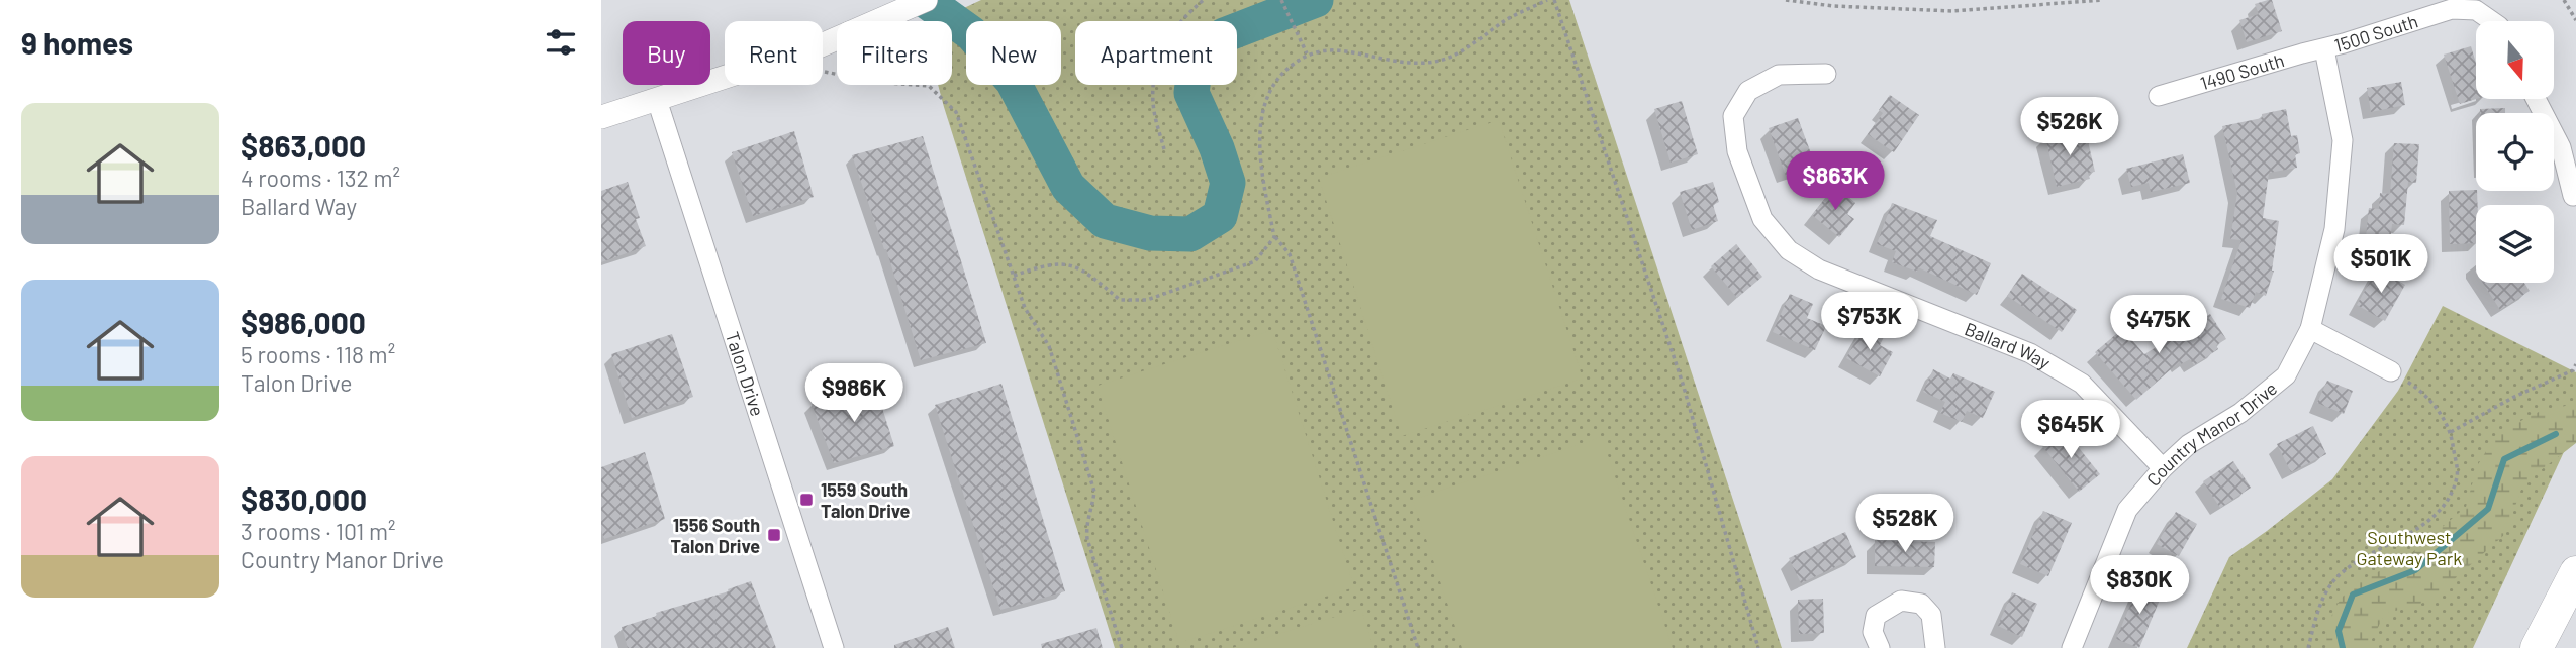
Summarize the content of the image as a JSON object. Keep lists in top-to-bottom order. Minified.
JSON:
{"streets":{"street":["1500 South","1490 South","Ballard Way","Talon Drive","Country Manor Drive"]},"crossings":[["1500 South","1490 South"],["1500 South","Country Manor Drive"],["1490 South","Country Manor Drive"],["Ballard Way","Country Manor Drive"]],"parks":["Southwest Gateway Park"],"places":{"transit":["1559 South Talon Drive","1556 South Talon Drive"]},"north":"bottom","page":{"heading":"9 homes","chip":["Buy","Rent","Filters","New","Apartment"],"list":[{"name":"$863,000","note":"4 rooms · 132 m² · Ballard Way"},{"name":"$986,000","note":"5 rooms · 118 m² · Talon Drive"},{"name":"$830,000","note":"3 rooms · 101 m² · Country Manor Drive"}],"price":["$526K","$863K","$501K","$753K","$475K","$986K","$645K","$528K","$830K"]}}
